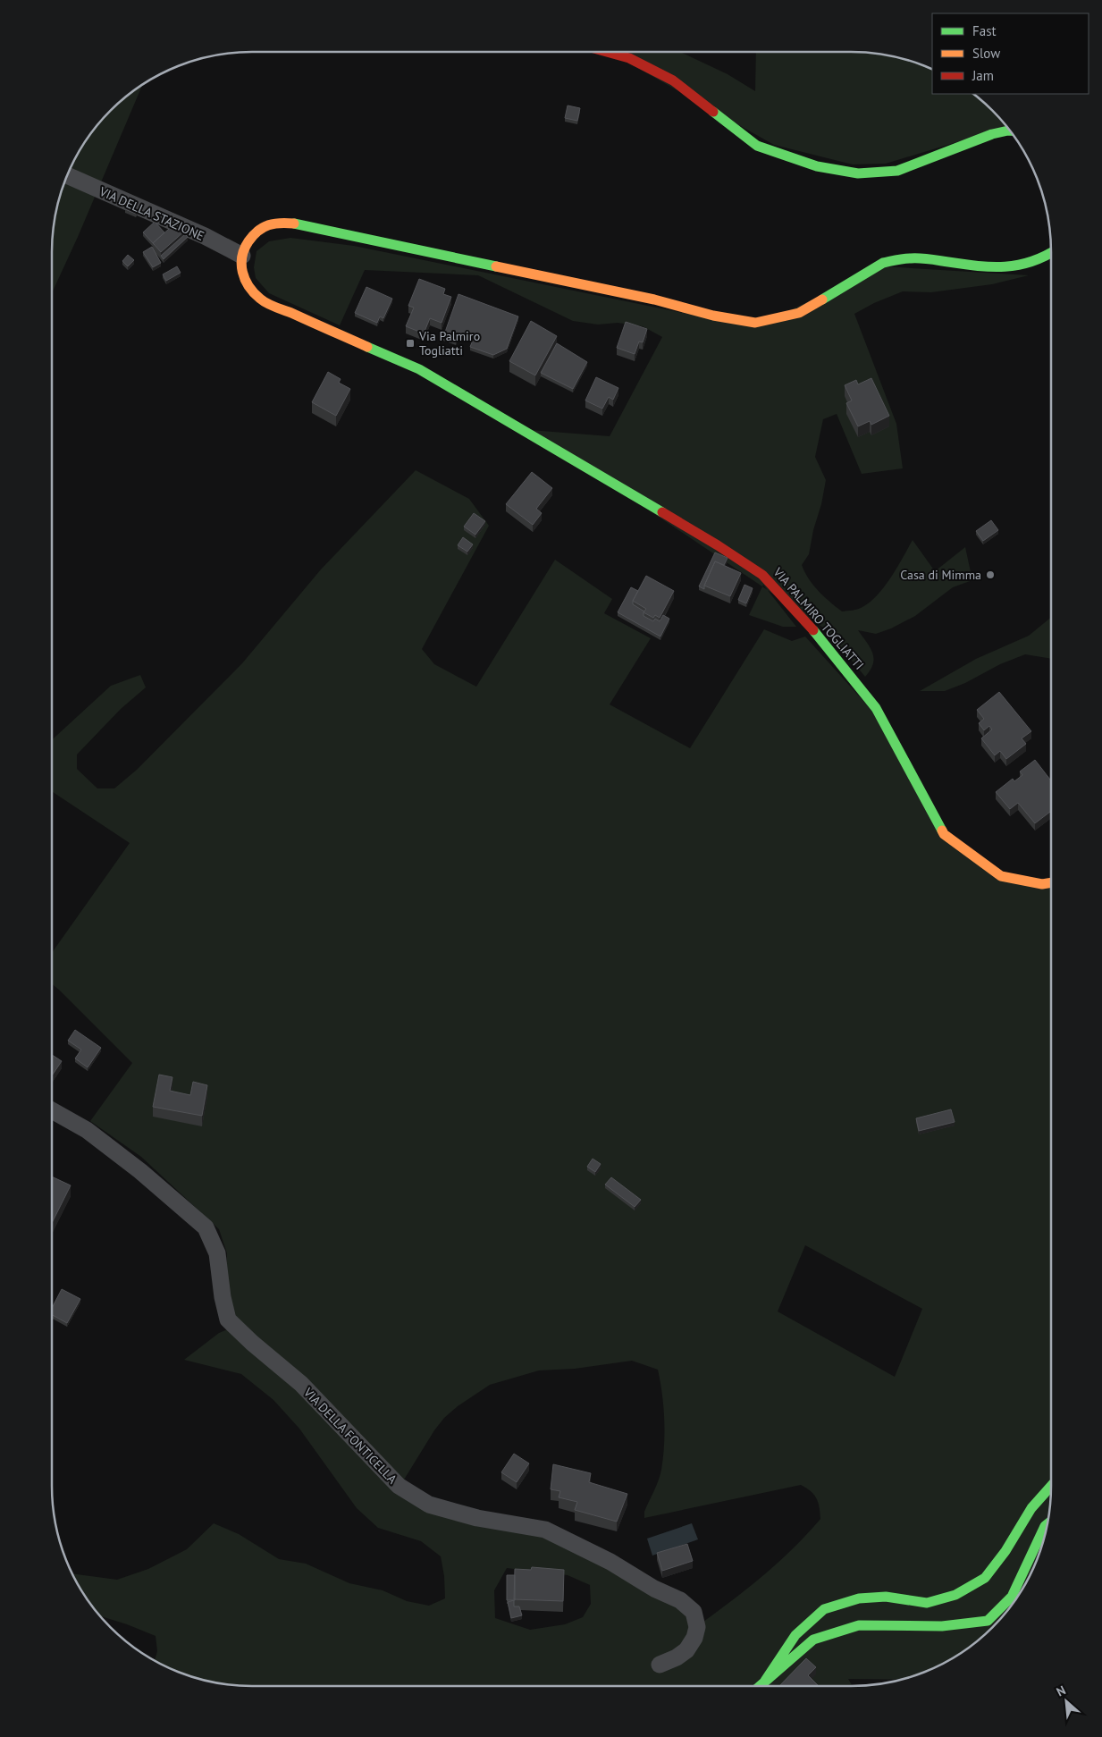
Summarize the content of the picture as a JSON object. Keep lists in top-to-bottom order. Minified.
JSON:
{"streets":{"street":["VIA DELLA STAZIONE","VIA PALMIRO TOGLIATTI","VIA DELLA FONTICELLA"]},"crossings":[["VIA DELLA STAZIONE","VIA PALMIRO TOGLIATTI"]],"places":{"transit":["Via Palmiro Togliatti"],"other":["Casa di Mimma"]},"legend":["Fast","Slow","Jam"],"north":"top left"}
